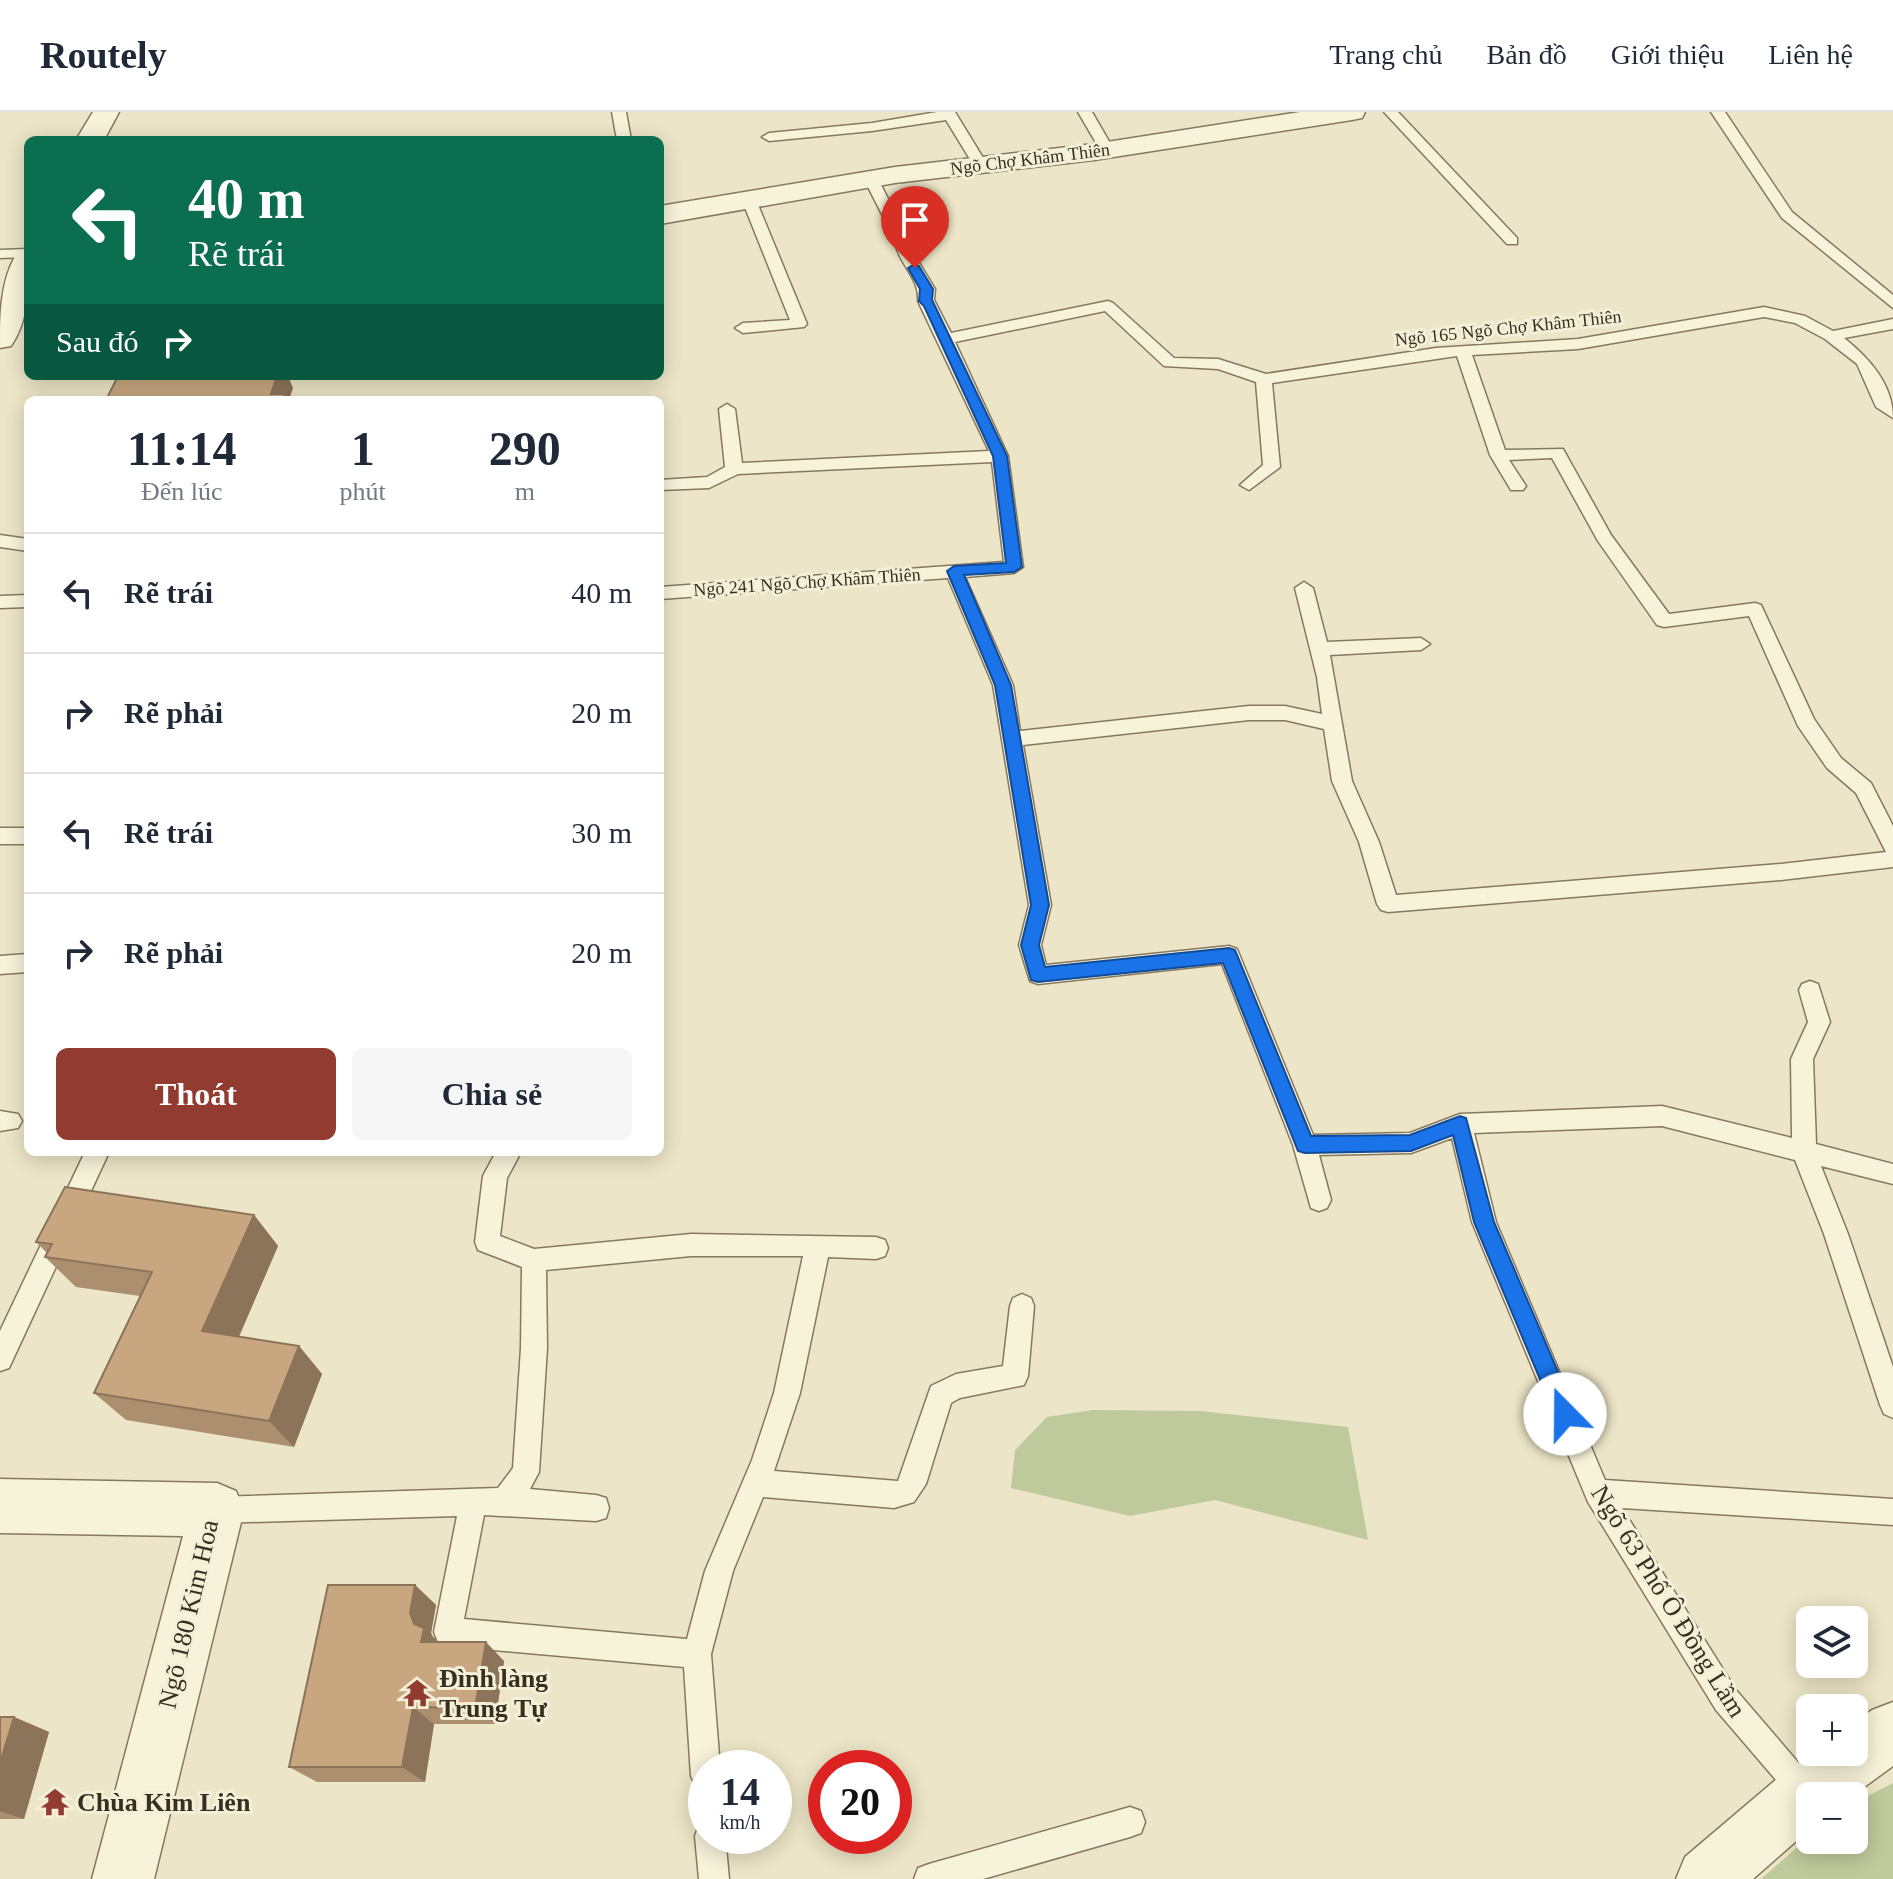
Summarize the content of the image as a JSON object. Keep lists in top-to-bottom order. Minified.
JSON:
{"streets":{"street":["Ngõ Chợ Khâm Thiên","Ngõ 180 Kim Hoa"],"lane":["Ngõ 165 Ngõ Chợ Khâm Thiên","Ngõ 241 Ngõ Chợ Khâm Thiên","Ngõ 63 Phố Ô Đồng Lầm"]},"crossings":[["Ngõ Chợ Khâm Thiên","Ngõ 241 Ngõ Chợ Khâm Thiên"]],"places":{"temple":["Đình làng Trung Tự","Chùa Kim Liên"]},"page":{"header":"Routely","nav":["Trang chủ","Bản đồ","Giới thiệu","Liên hệ"],"turn":["40 m","Rẽ trái"],"then":"Sau đó","eta":["11:14","Đến lúc","1","phút","290","m"],"list":[{"name":"Rẽ trái","value":"40 m"},{"name":"Rẽ phải","value":"20 m"},{"name":"Rẽ trái","value":"30 m"},{"name":"Rẽ phải","value":"20 m"}],"buttons":["Thoát","Chia sẻ"],"map_buttons":["+","−"],"speed":"14 km/h","limit":"20"}}
